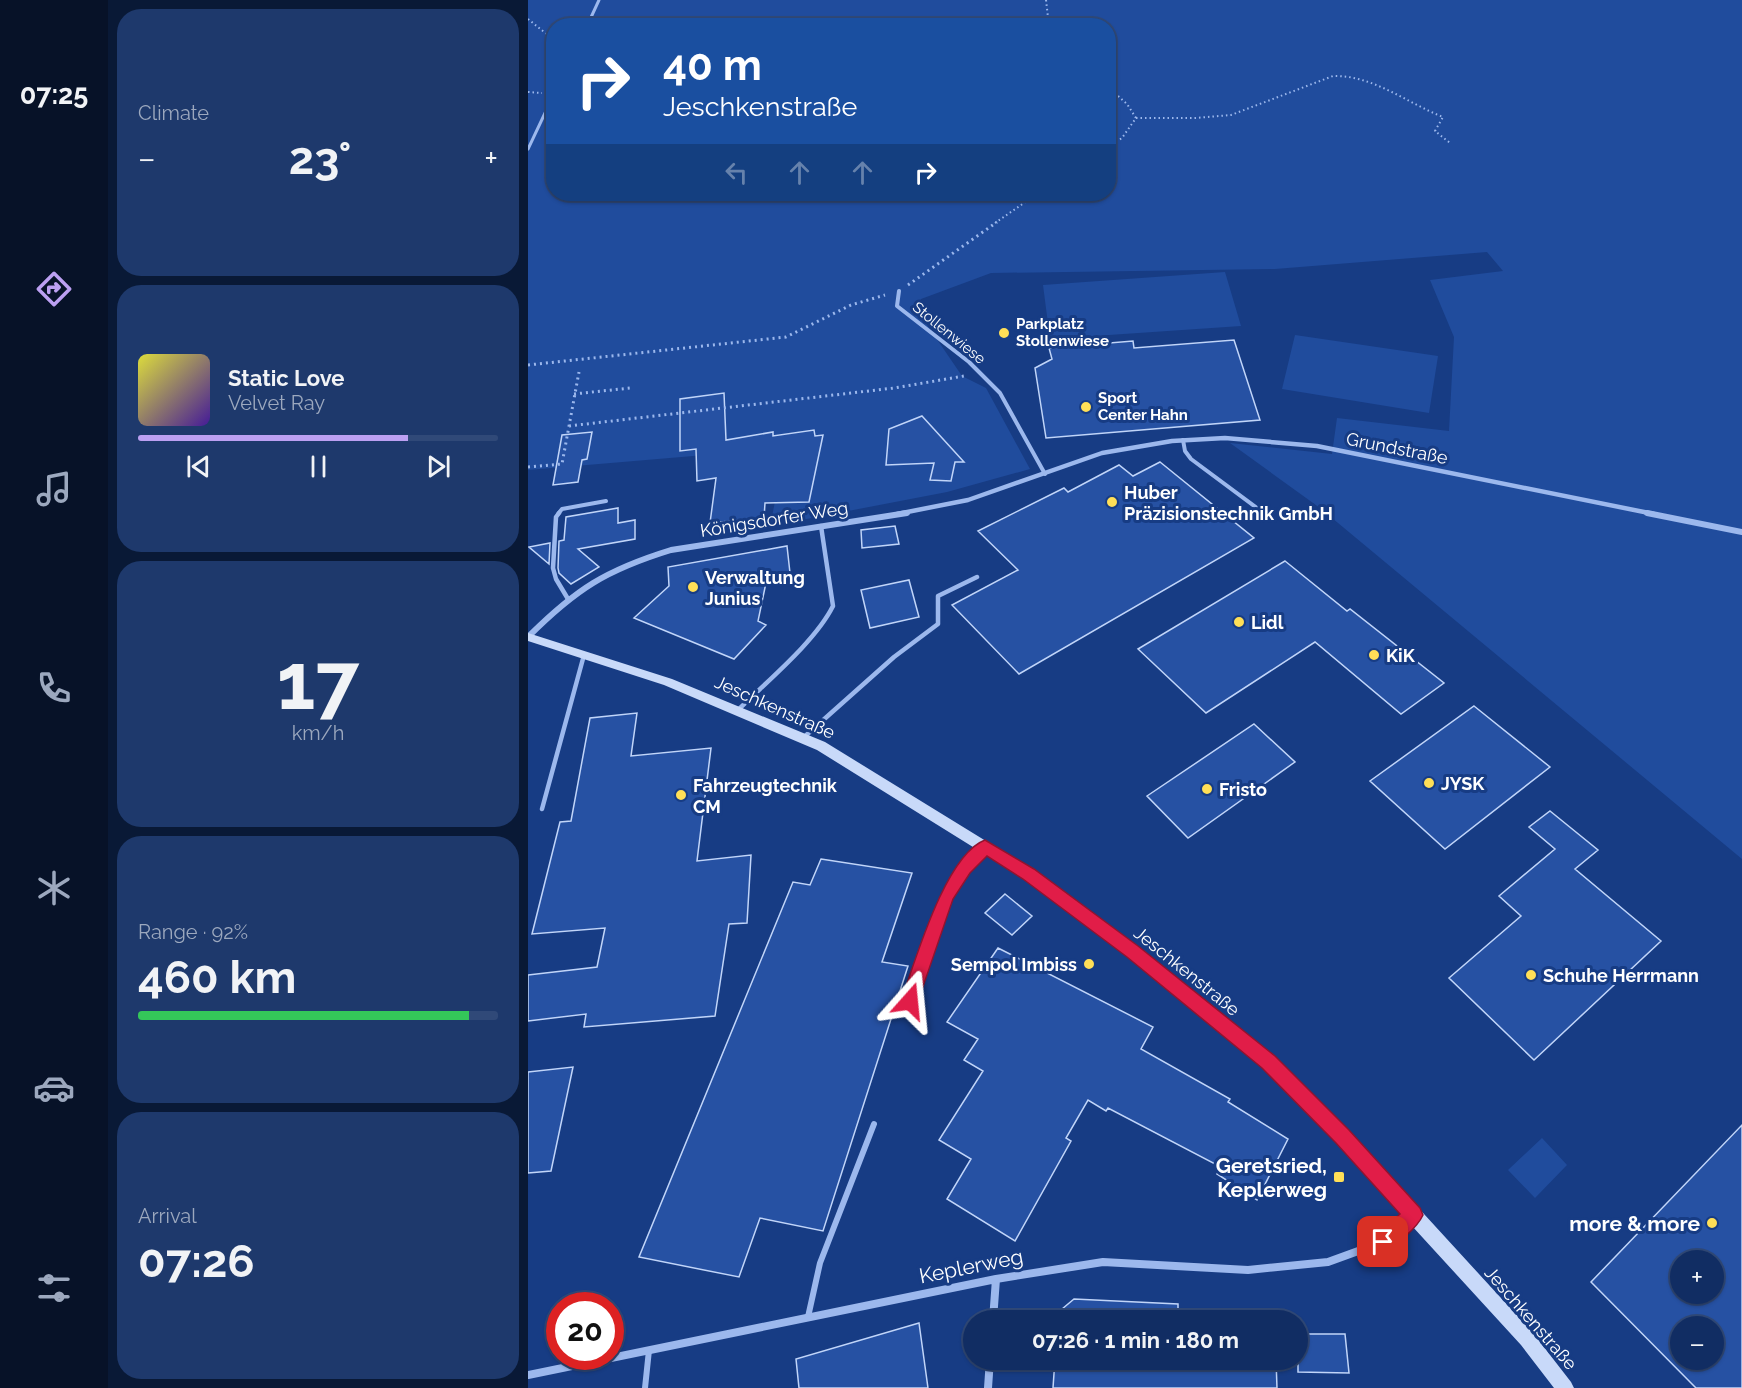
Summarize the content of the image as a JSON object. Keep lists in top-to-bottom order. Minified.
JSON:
{"streets":{"street":["Grundstraße","Königsdorfer Weg","Jeschkenstraße","Keplerweg"],"lane":["Stollenwiese"]},"crossings":[["Stollenwiese","Grundstraße"],["Stollenwiese","Königsdorfer Weg"],["Grundstraße","Königsdorfer Weg"],["Königsdorfer Weg","Jeschkenstraße"],["Jeschkenstraße","Keplerweg"]],"places":{"other":["Parkplatz Stollenwiese","Sport Center Hahn","Huber Präzisionstechnik GmbH","Verwaltung Junius","Lidl","KiK","JYSK","Fristo","Fahrzeugtechnik CM","Sempol Imbiss","Schuhe Herrmann","more & more"],"transit":["Geretsried, Keplerweg"]},"page":{"tabs":"07:25","tile":["Climate",["17","km/h"],["Range · 92%","460 km"],["Arrival","07:26"]],"turn":["40 m","Jeschkenstraße"],"heat":["−","23°","+"],"song":["Static Love","Velvet Ray"],"map_buttons":["+","−"],"limit":"20","trip":"07:26 · 1 min · 180 m"}}
